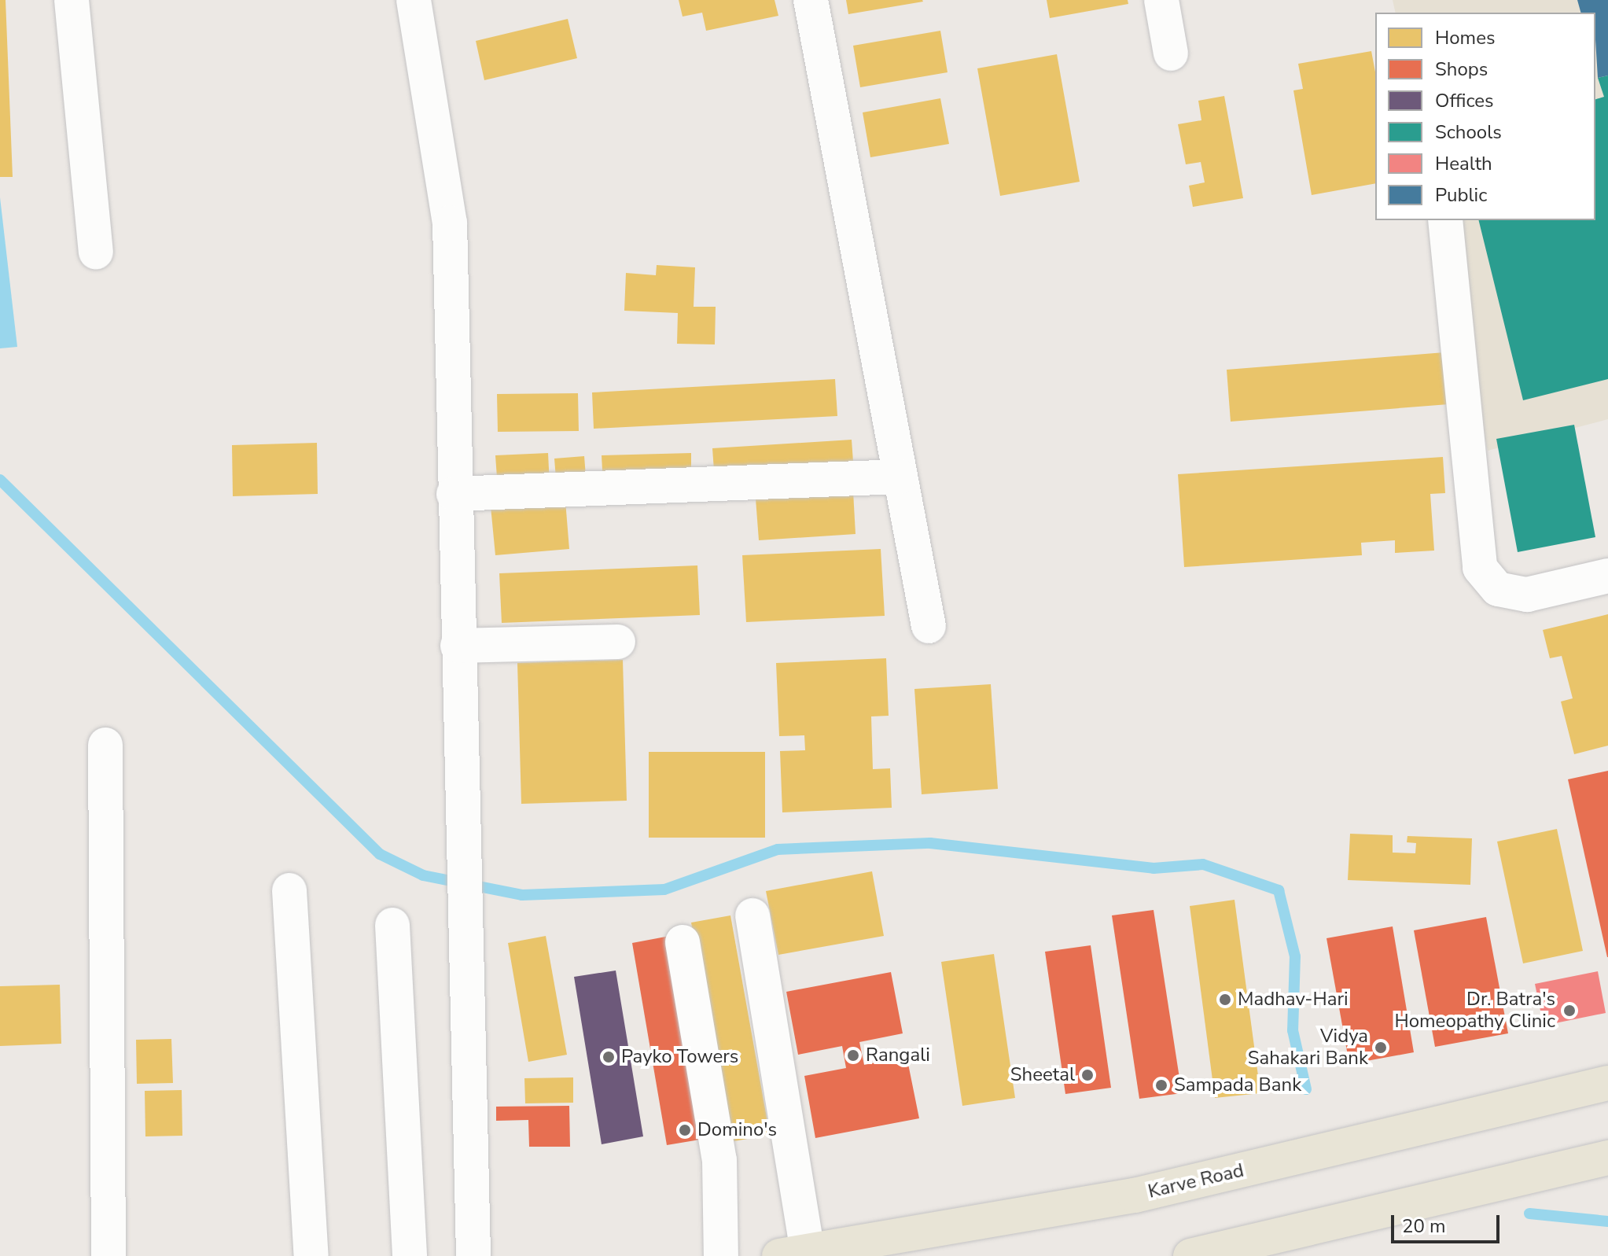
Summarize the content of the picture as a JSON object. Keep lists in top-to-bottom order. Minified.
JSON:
{"streets":{"main road":["Karve Road"]},"places":["Madhav-Hari","Dr. Batra's Homeopathy Clinic","Vidya Sahakari Bank","Rangali","Payko Towers","Sheetal","Sampada Bank","Domino's"],"legend":["Homes","Shops","Offices","Schools","Health","Public"],"scale_bar":"20 m"}
